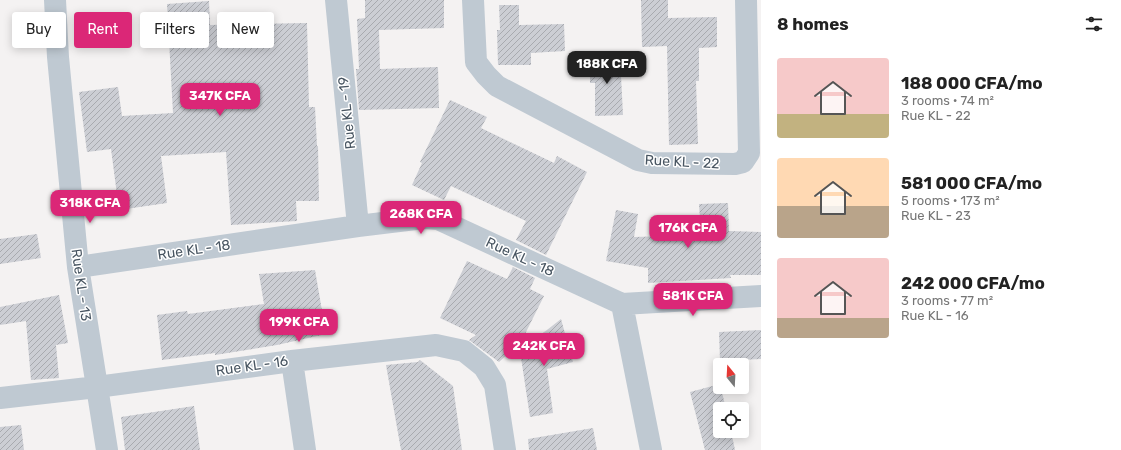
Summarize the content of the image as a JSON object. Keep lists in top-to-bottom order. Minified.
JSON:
{"streets":{"street":["Rue KL - 19","Rue KL - 22","Rue KL - 18","Rue KL - 13","Rue KL - 16"]},"crossings":[["Rue KL - 19","Rue KL - 18"],["Rue KL - 18","Rue KL - 13"],["Rue KL - 13","Rue KL - 16"]],"north":"top","page":{"heading":"8 homes","chip":["Buy","Rent","Filters","New"],"list":[{"name":"188 000 CFA/mo","note":"3 rooms · 74 m² · Rue KL - 22"},{"name":"581 000 CFA/mo","note":"5 rooms · 173 m² · Rue KL - 23"},{"name":"242 000 CFA/mo","note":"3 rooms · 77 m² · Rue KL - 16"}],"price":["188K CFA","347K CFA","318K CFA","268K CFA","176K CFA","581K CFA","199K CFA","242K CFA"]}}
